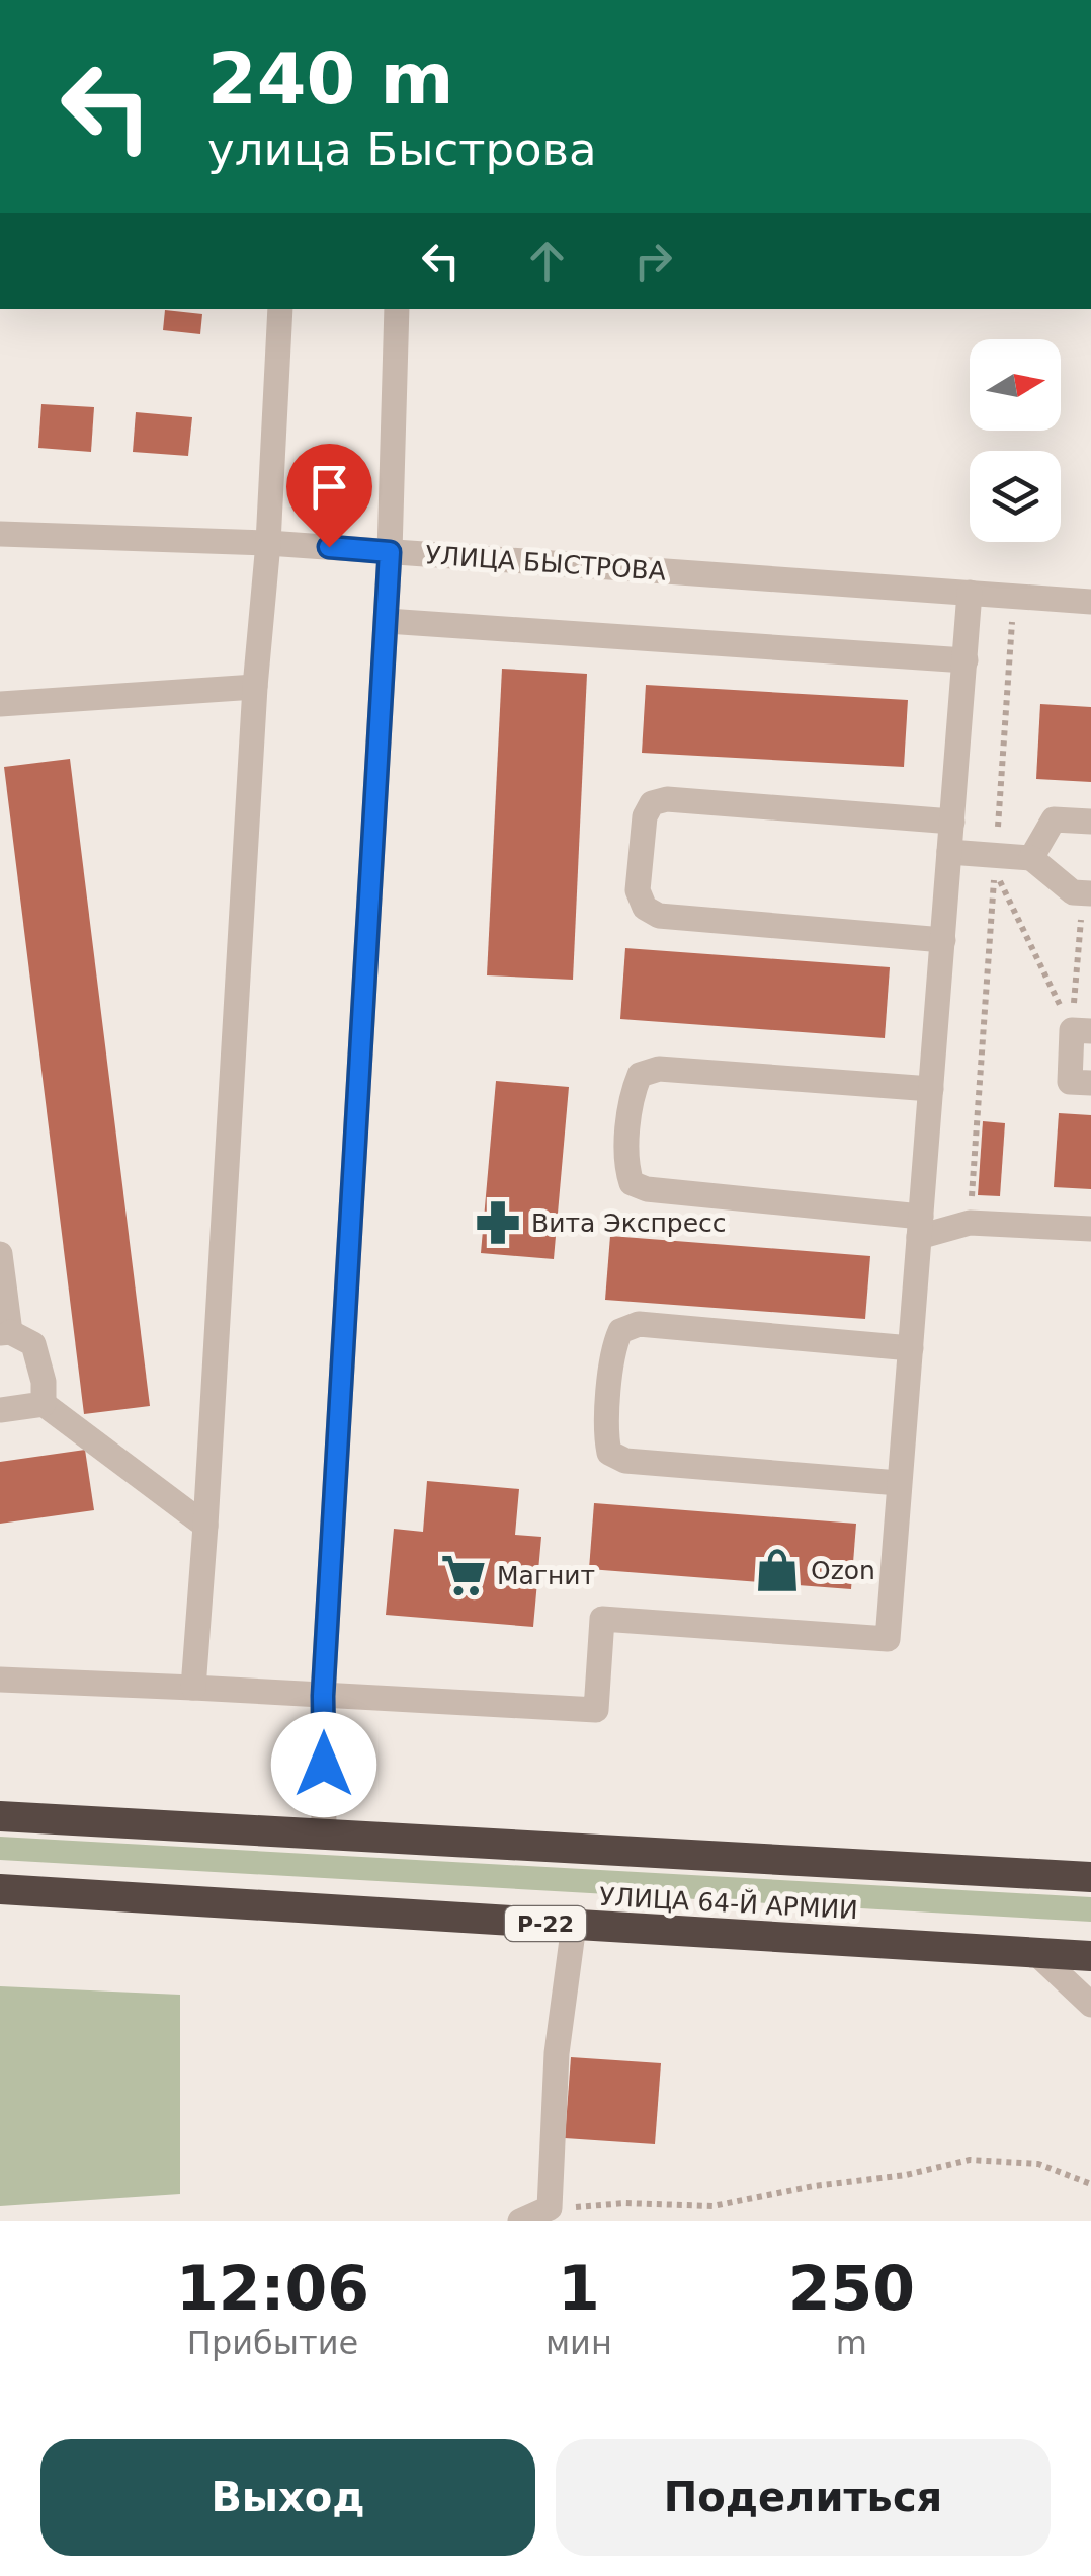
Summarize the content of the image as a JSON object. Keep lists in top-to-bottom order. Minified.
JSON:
{"streets":{"highway":["УЛИЦА 64-Й АРМИИ","Р-22"],"street":["УЛИЦА БЫСТРОВА"]},"places":{"pharmacy":["Вита Экспресс"],"shop":["Ozon"],"supermarket":["Магнит"]},"north":"right","page":{"turn":["240 m","улица Быстрова"],"eta":["12:06","Прибытие","1","мин","250","m"],"buttons":["Выход","Поделиться"]}}
